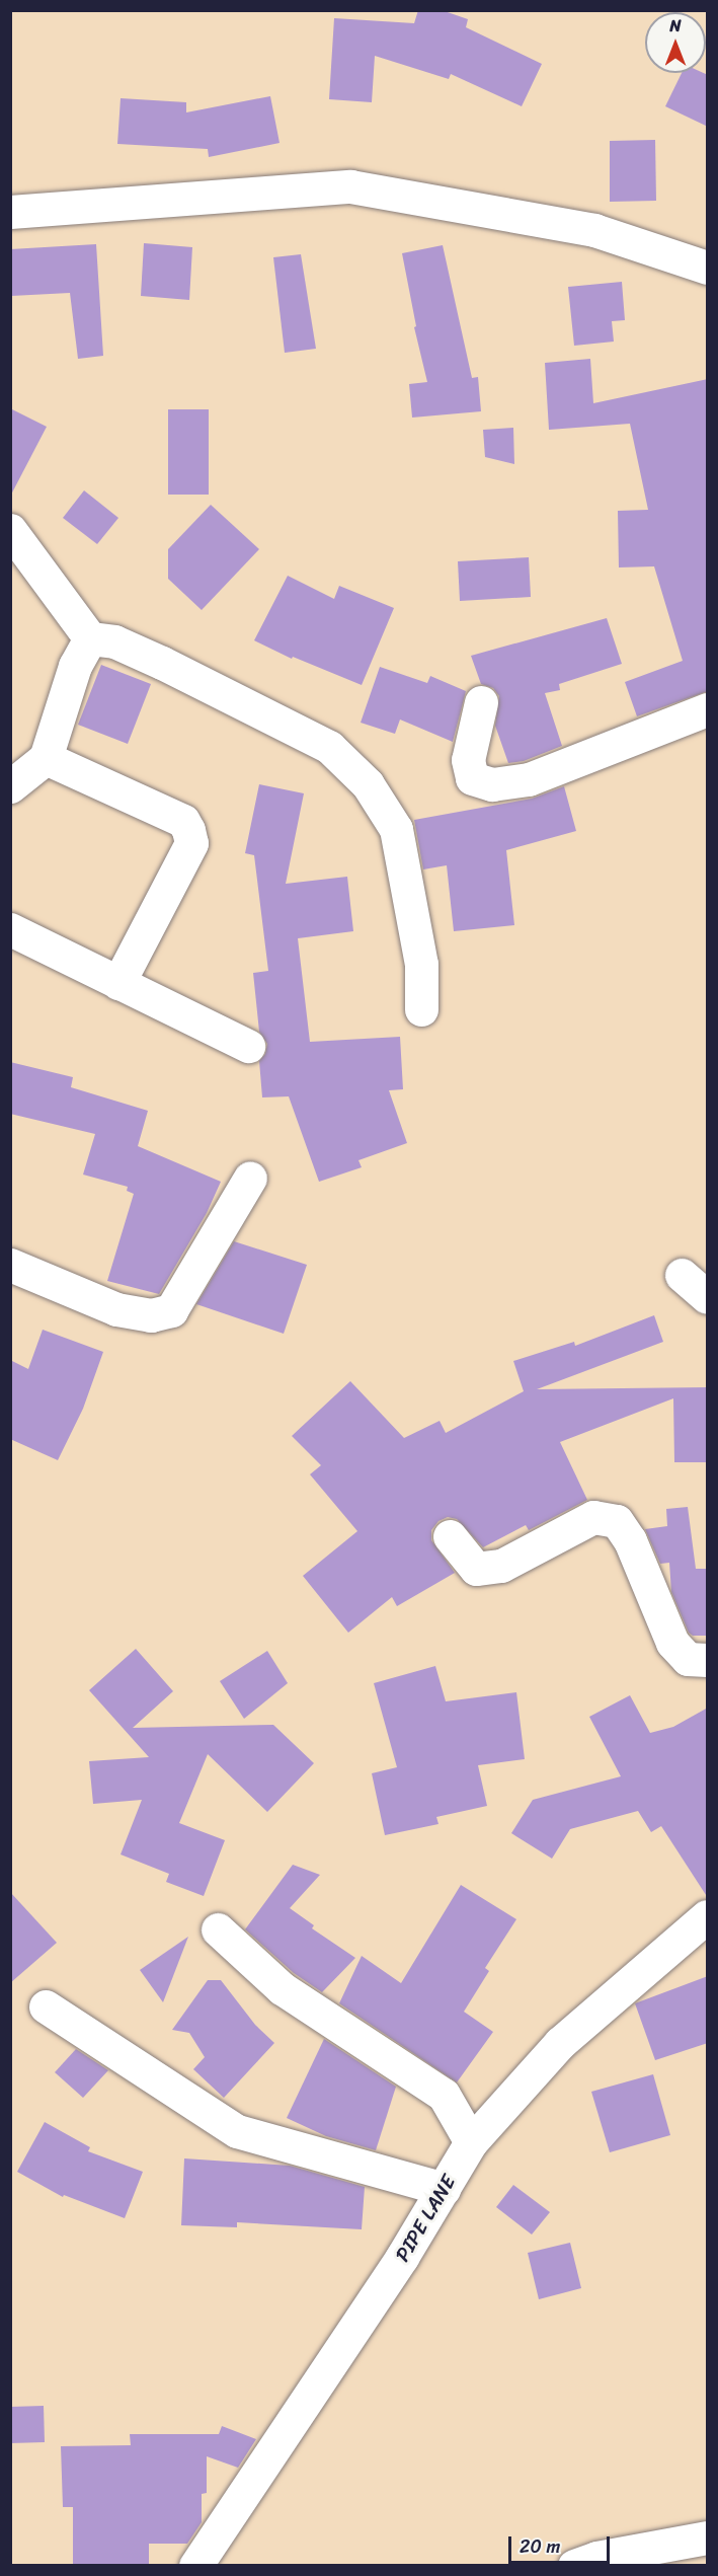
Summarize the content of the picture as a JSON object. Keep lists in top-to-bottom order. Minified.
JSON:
{"streets":{"street":["PIPE LANE"]},"scale_bar":"20 m","north":"top"}
